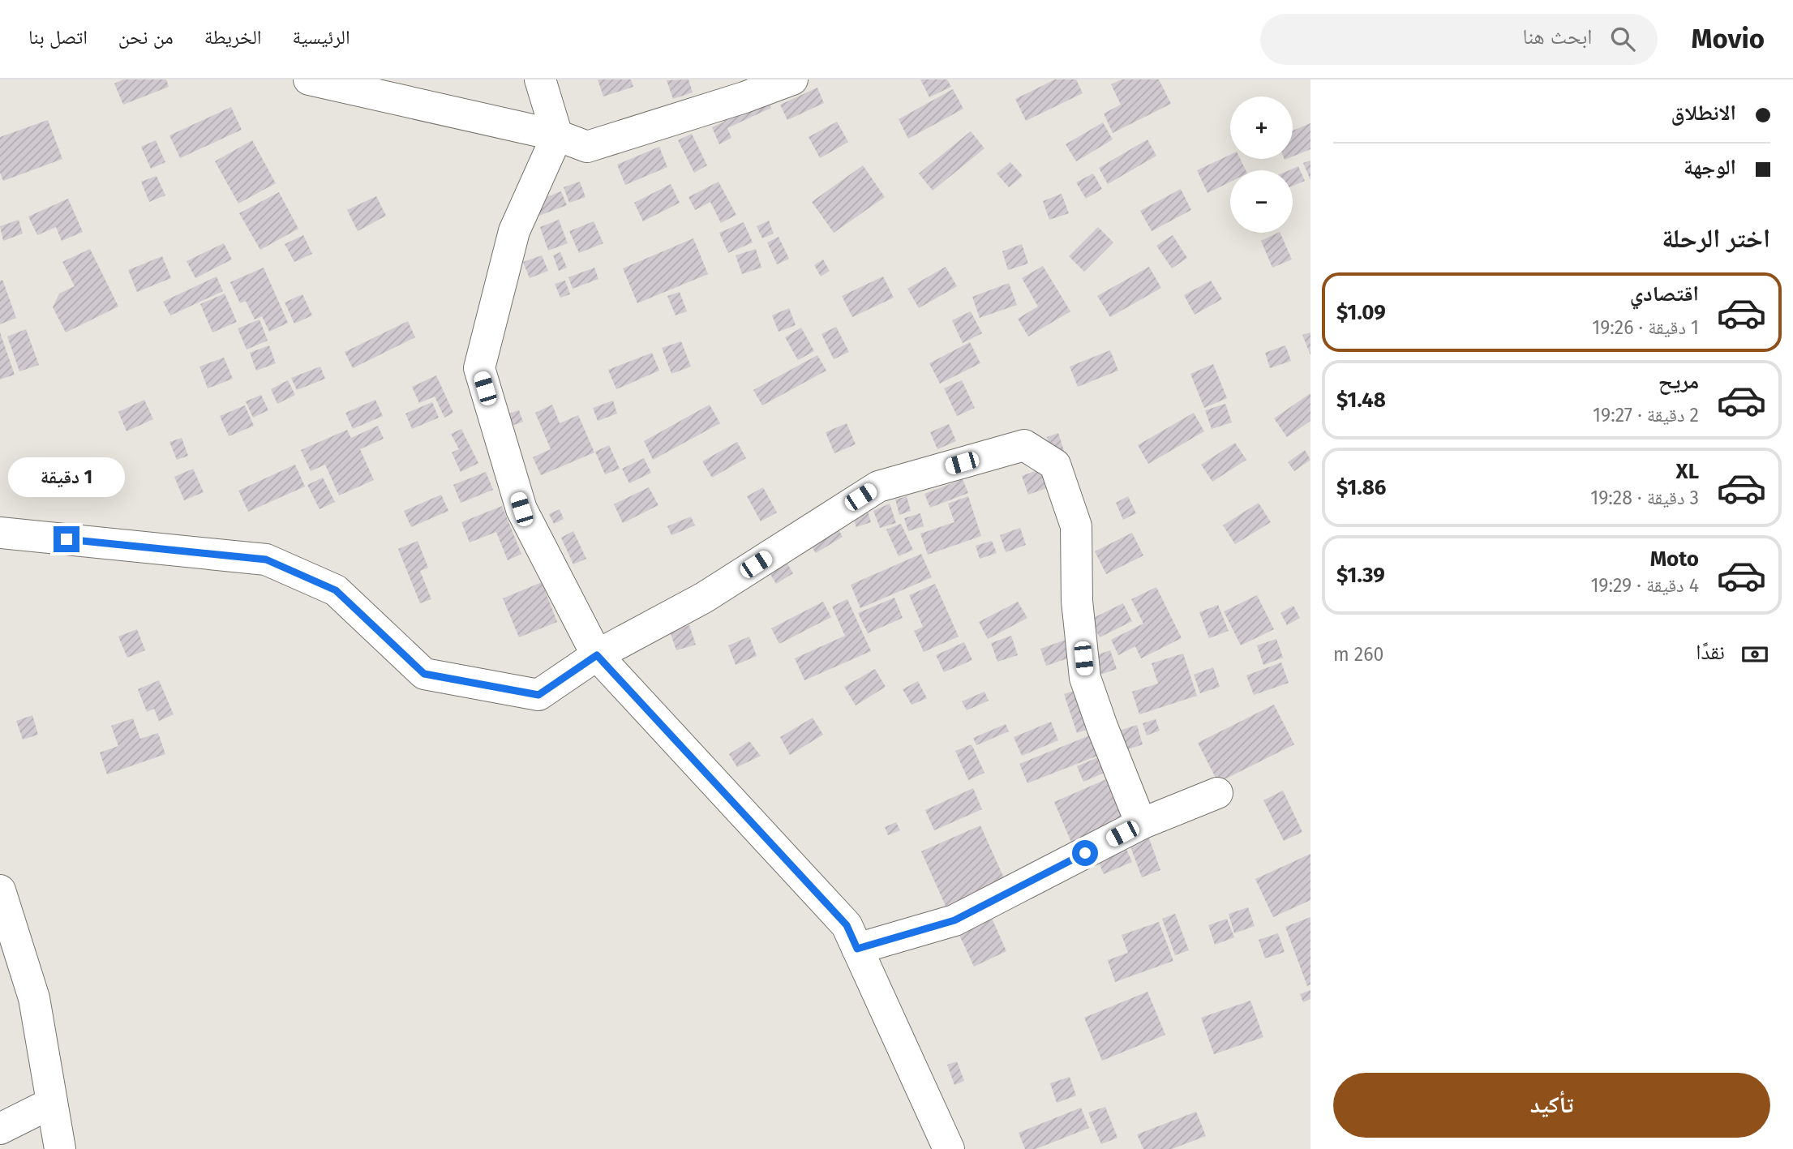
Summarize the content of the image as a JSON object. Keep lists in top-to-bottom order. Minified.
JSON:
{"page":{"header":"Movio","search":"ابحث هنا","nav":["الرئيسية","الخريطة","من نحن","اتصل بنا"],"banner":["الانطلاق","الوجهة"],"map_buttons":["+","−"],"heading":"اختر الرحلة","list":[{"name":"اقتصادي","note":"1 دقيقة · 19:26","value":"$1.09"},{"name":"مريح","note":"2 دقيقة · 19:27","value":"$1.48"},{"name":"XL","note":"3 دقيقة · 19:28","value":"$1.86"},{"name":"Moto","note":"4 دقيقة · 19:29","value":"$1.39"}],"bubble":"1 دقيقة","pay":["نقدًا","260 m"],"buttons":"تأكيد"}}
